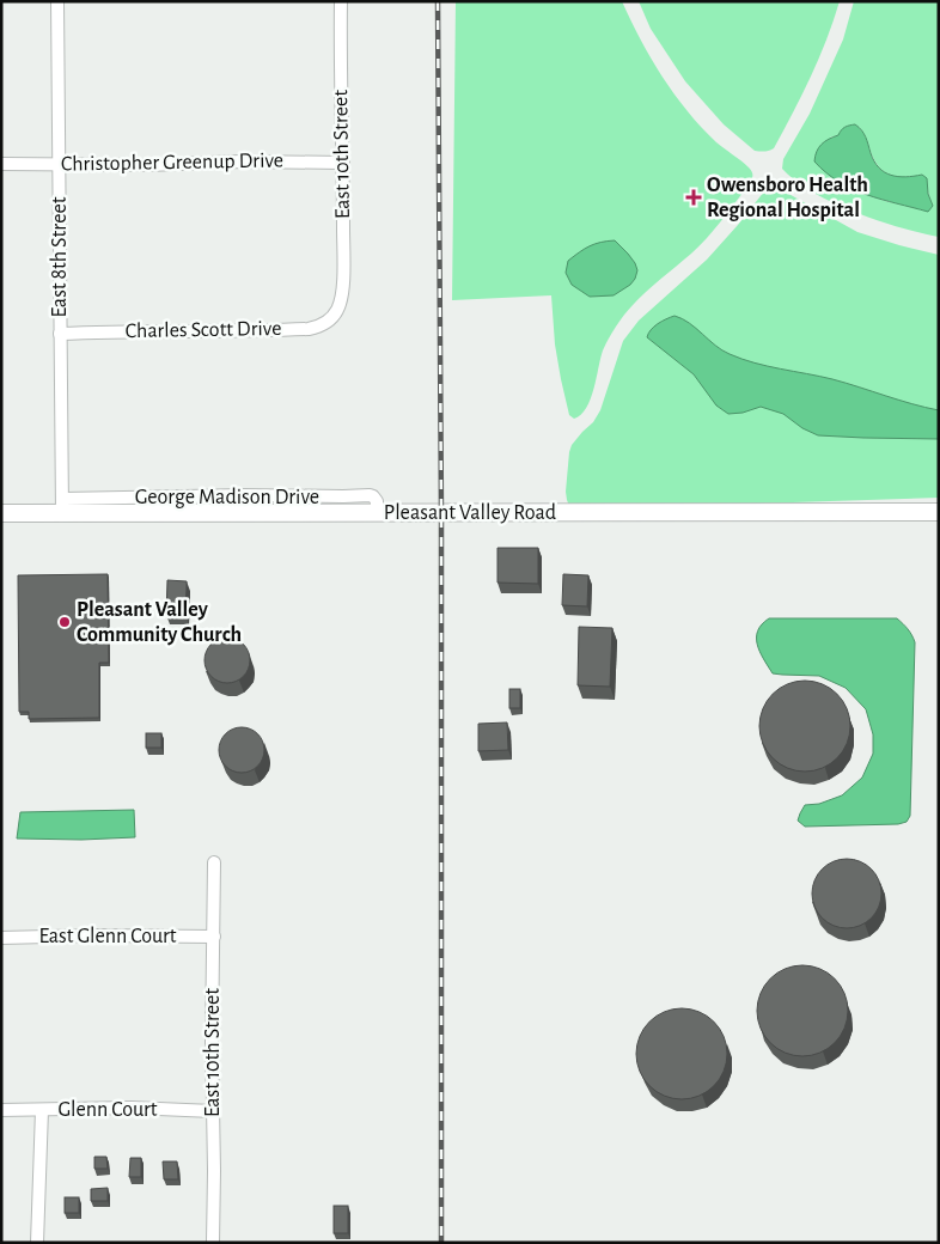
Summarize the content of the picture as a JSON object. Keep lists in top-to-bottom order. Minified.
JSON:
{"streets":{"street":["East 10th Street","Christopher Greenup Drive","East 8th Street","Charles Scott Drive","Pleasant Valley Road","East Glenn Court","Glenn Court"]},"crossings":[["East 10th Street","Christopher Greenup Drive"],["East 10th Street","Charles Scott Drive"],["East 10th Street","East Glenn Court"],["East 10th Street","Glenn Court"],["Christopher Greenup Drive","East 8th Street"],["East 8th Street","Charles Scott Drive"],["East 8th Street","Pleasant Valley Road"]],"places":{"health":["Owensboro Health Regional Hospital"],"other":["Pleasant Valley Community Church"]}}
